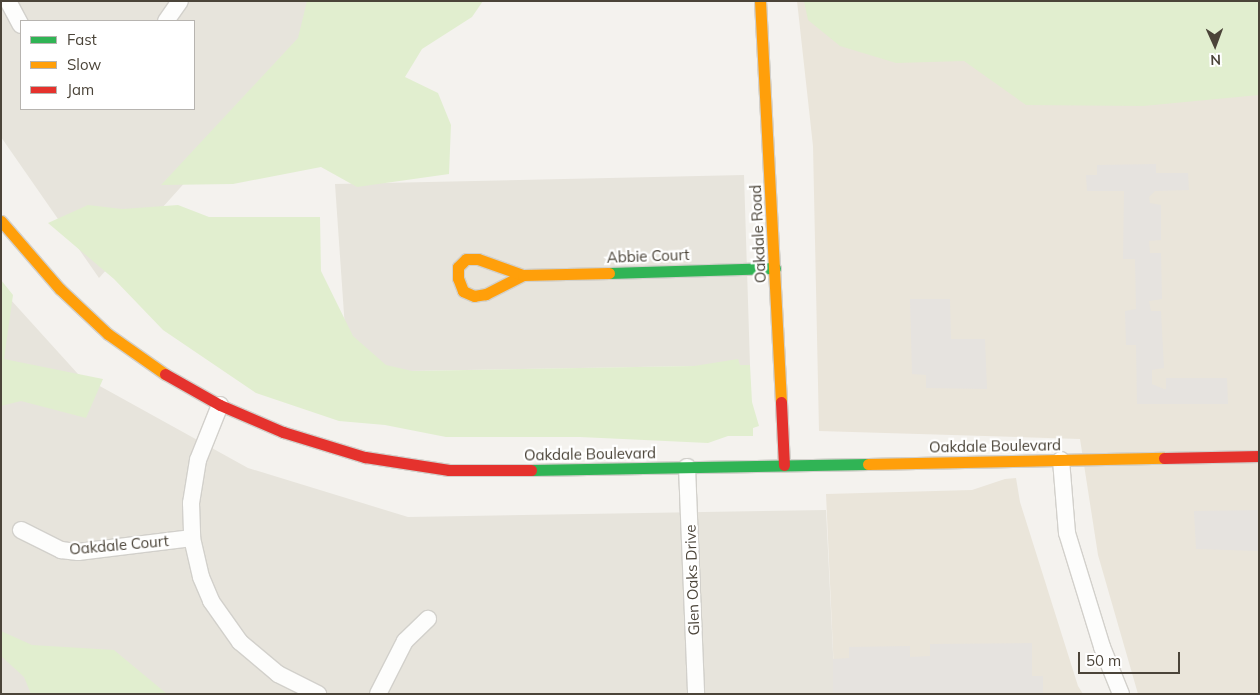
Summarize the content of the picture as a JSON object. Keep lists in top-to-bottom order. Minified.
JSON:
{"streets":{"main road":["Oakdale Road","Abbie Court","Oakdale Boulevard"],"street":["Oakdale Court","Glen Oaks Drive"]},"crossings":[["Oakdale Road","Abbie Court"],["Oakdale Road","Oakdale Boulevard"],["Oakdale Boulevard","Glen Oaks Drive"]],"legend":["Fast","Slow","Jam"],"scale_bar":"50 m","north":"bottom"}
